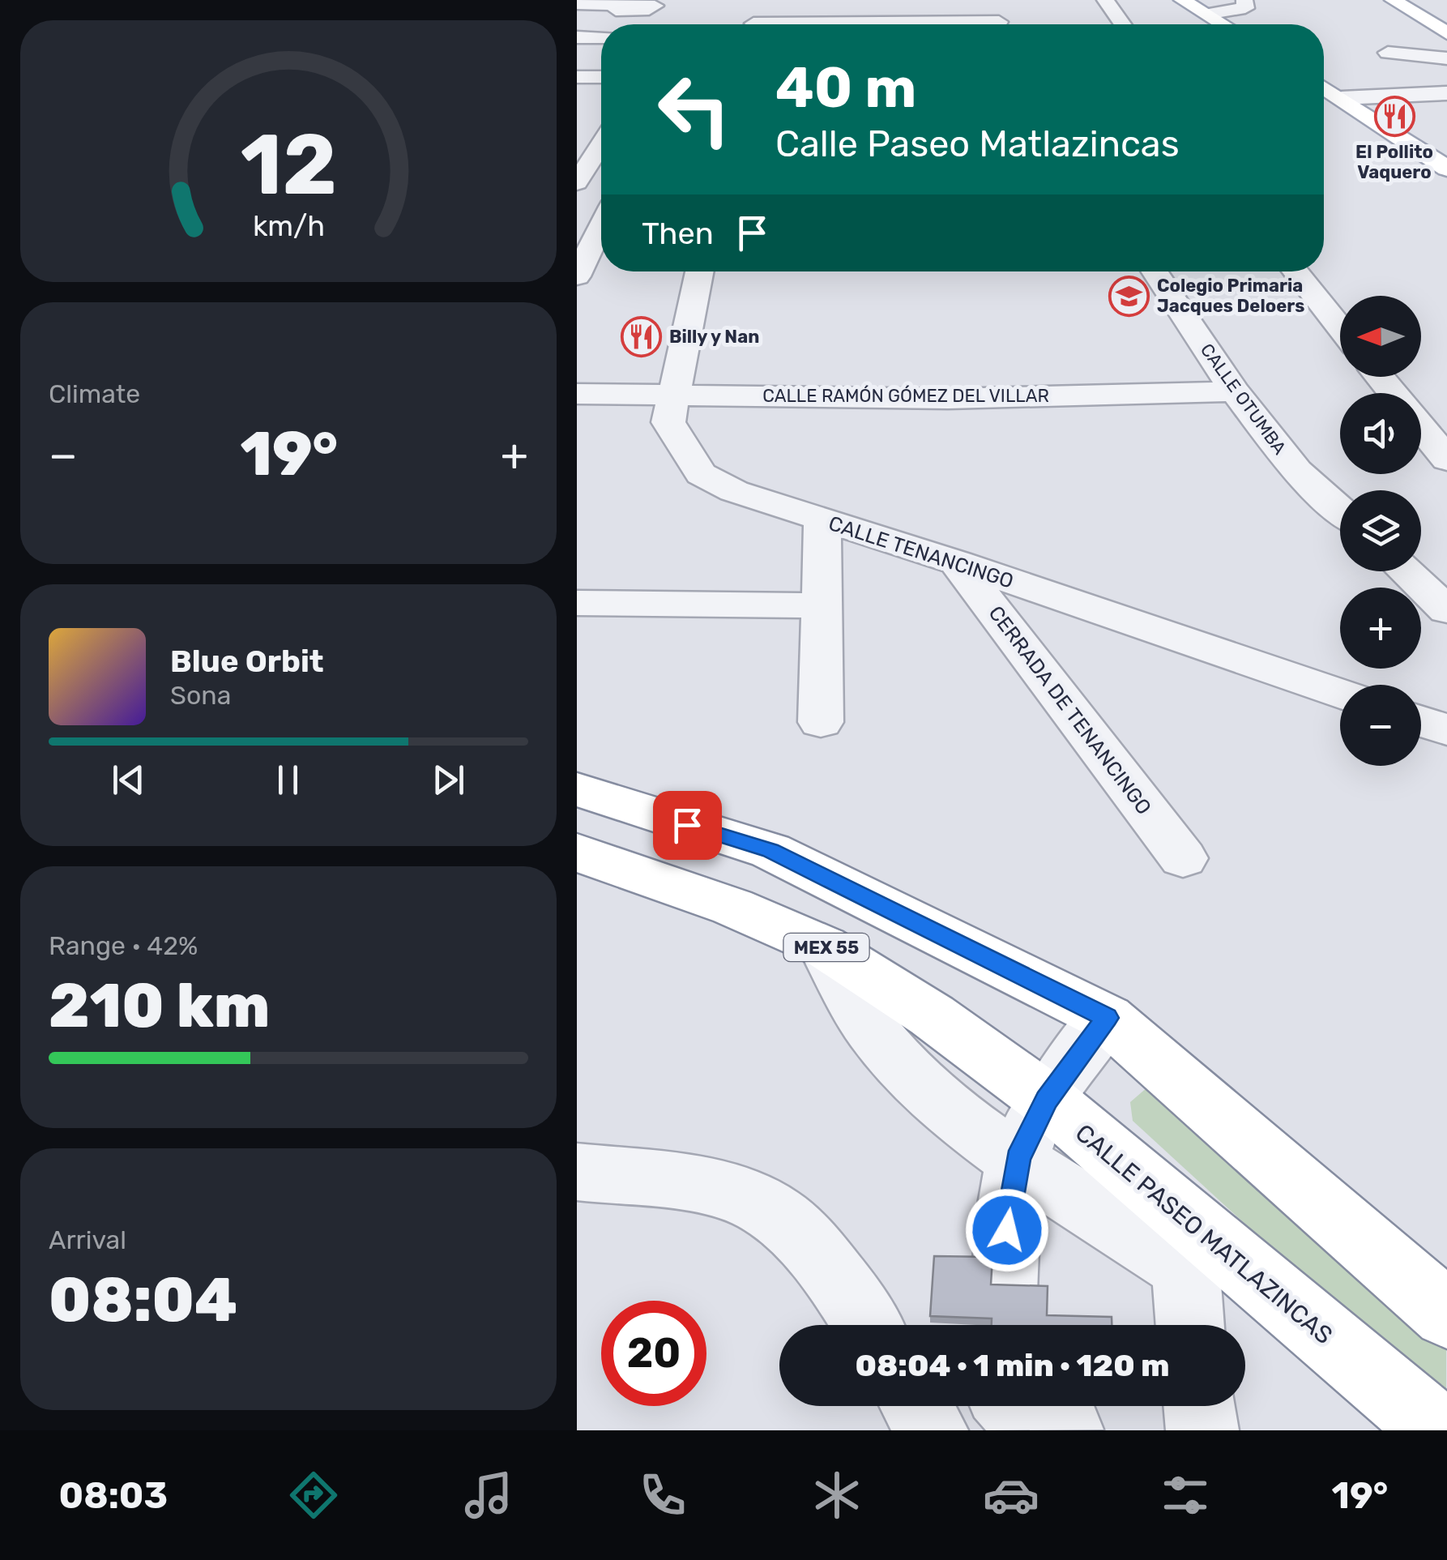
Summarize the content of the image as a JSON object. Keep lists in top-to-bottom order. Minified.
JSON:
{"streets":{"main road":["MEX 55","CALLE PASEO MATLAZINCAS"],"street":["CALLE RAMÓN GÓMEZ DEL VILLAR","CALLE OTUMBA","CALLE TENANCINGO","CERRADA DE TENANCINGO"]},"crossings":[["CALLE RAMÓN GÓMEZ DEL VILLAR","CALLE OTUMBA"],["CALLE RAMÓN GÓMEZ DEL VILLAR","CALLE TENANCINGO"],["CALLE TENANCINGO","CERRADA DE TENANCINGO"]],"places":{"restaurant":["El Pollito Vaquero","Billy y Nan"],"school or university":["Colegio Primaria Jacques Deloers"]},"north":"left","page":{"turn":["40 m","Calle Paseo Matlazincas"],"then":"Then","map_buttons":["+","−"],"tile":["Climate",["Range · 42%","210 km"],["Arrival","08:04"]],"heat":["−","19°","+"],"song":["Blue Orbit","Sona"],"limit":"20","trip":"08:04 · 1 min · 120 m","tabs":["08:03","19°"],"gauge":["12","km/h"]}}
